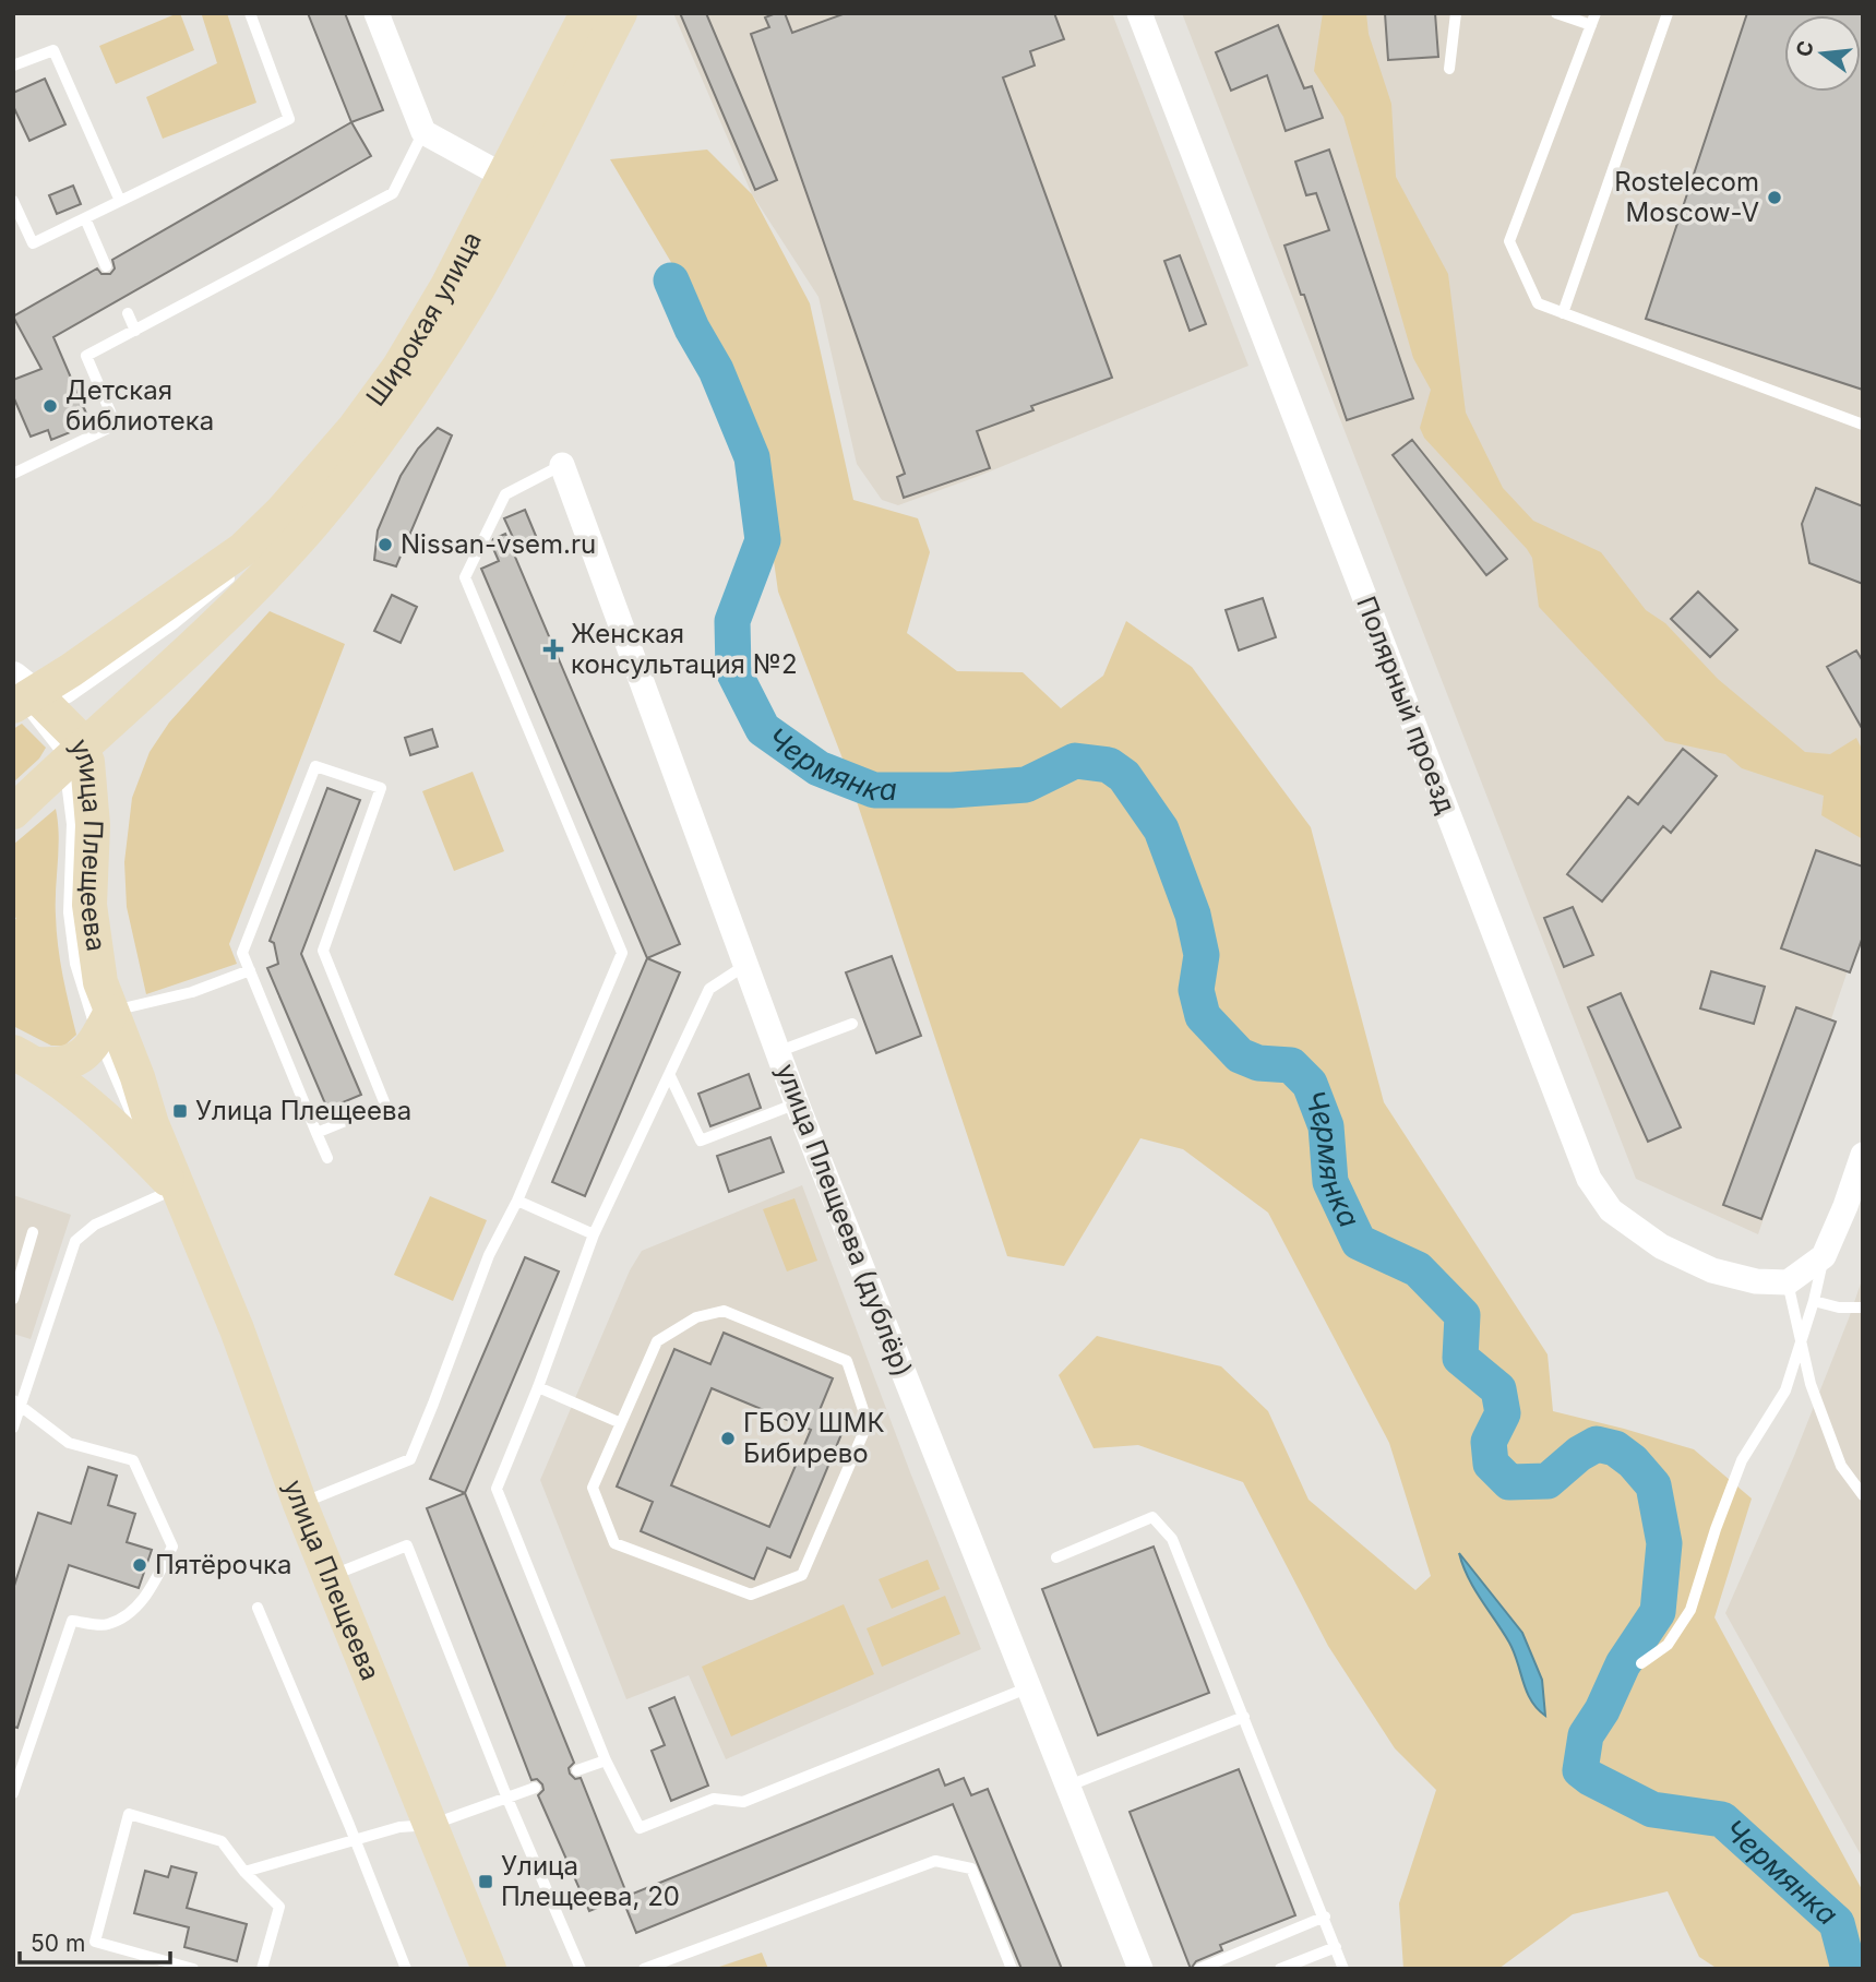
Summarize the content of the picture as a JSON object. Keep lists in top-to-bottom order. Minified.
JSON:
{"streets":{"main road":["Широкая улица","улица Плещеева"],"street":["Полярный проезд","улица Плещеева (дублёр)"]},"crossings":[["Широкая улица","улица Плещеева"]],"water":["Чермянка"],"places":{"other":["Rostelecom Moscow-V","Детская библиотека","Nissan-vsem.ru","ГБОУ ШМК Бибирево","Пятёрочка"],"health":["Женская консультация №2"],"transit":["Улица Плещеева","Улица Плещеева, 20"]},"scale_bar":"50 m","north":"left"}
